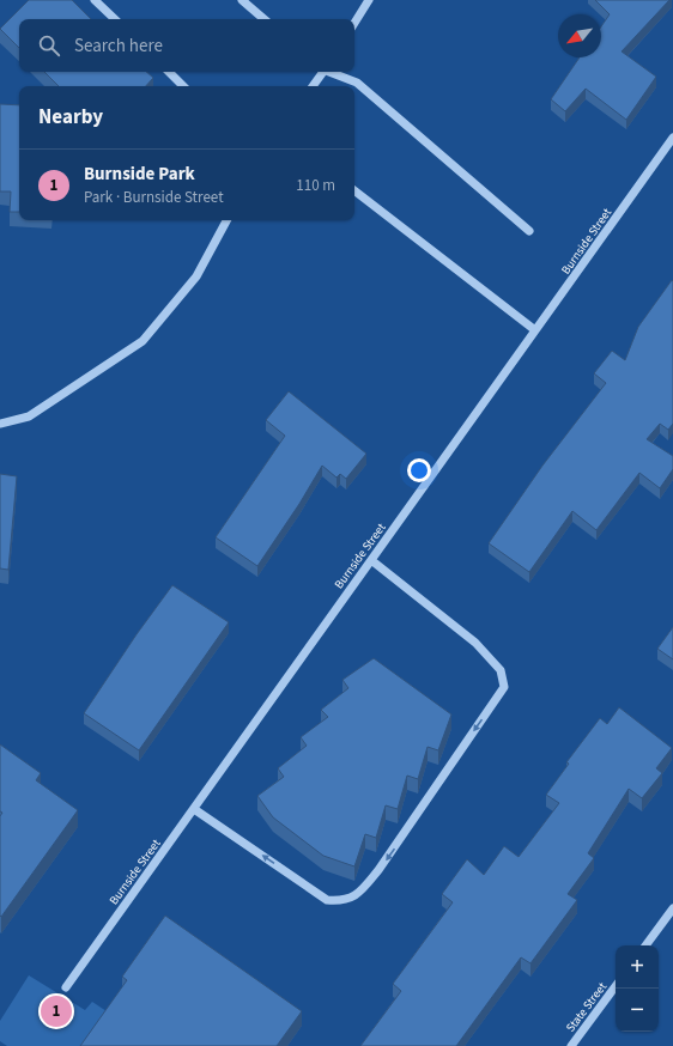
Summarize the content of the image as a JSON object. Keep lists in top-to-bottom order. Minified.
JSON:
{"streets":{"street":["Burnside Street","State Street"]},"north":"bottom left","page":{"search":"Search here","heading":"Nearby","list":[{"mark":"1","name":"Burnside Park","note":"Park · Burnside Street","value":"110 m"}],"map_buttons":["+","−"],"pins":"1"}}
